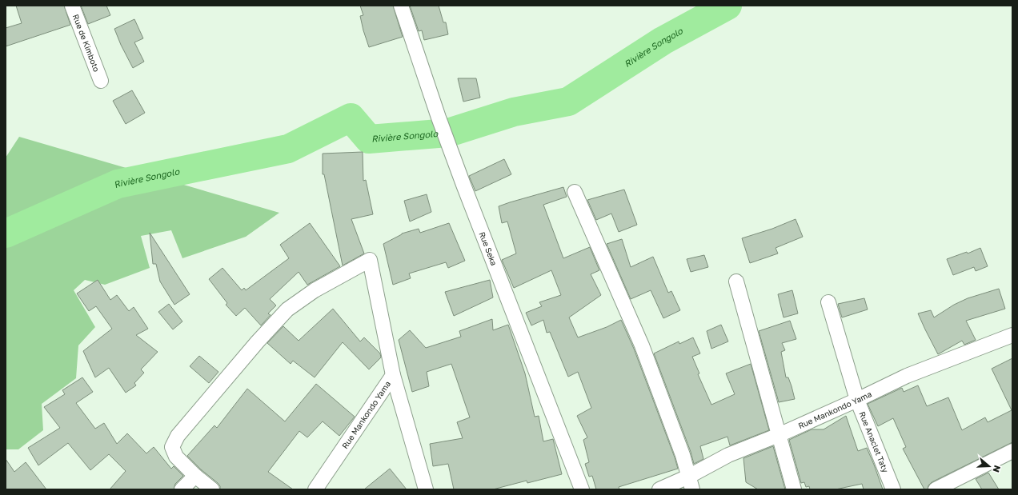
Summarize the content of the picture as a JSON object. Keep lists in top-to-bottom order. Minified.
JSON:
{"streets":{"street":["Rue de Kimboto","Rue Seka","Rue Mankondo Yama","Rue Anaclet Taty"]},"crossings":[["Rue Mankondo Yama","Rue Anaclet Taty"]],"water":["Rivière Songolo"],"north":"right"}
